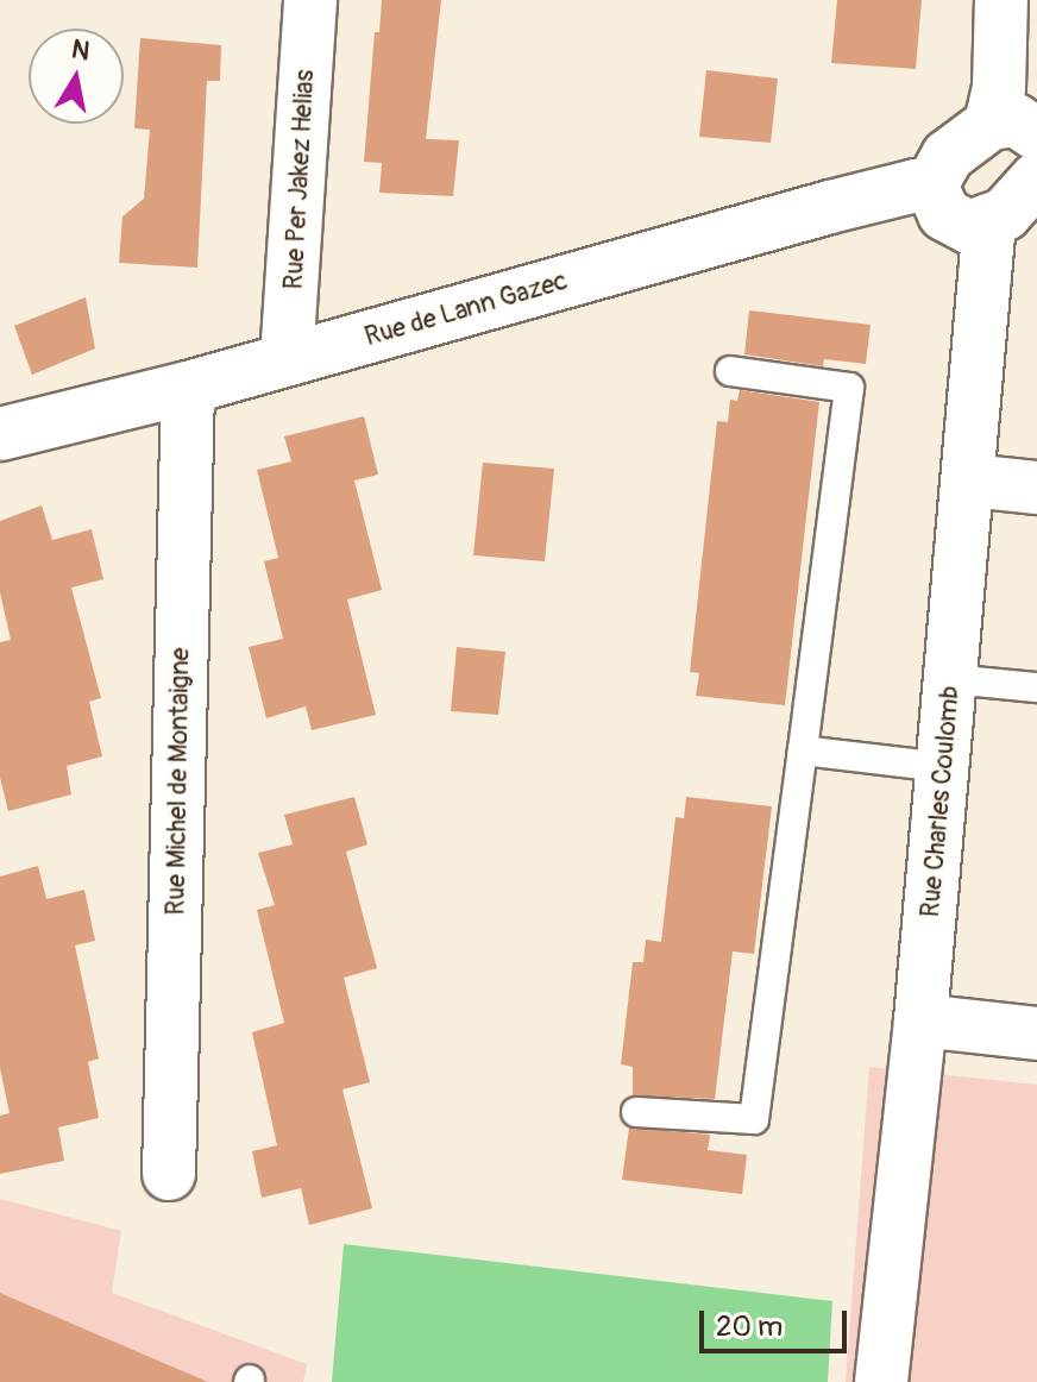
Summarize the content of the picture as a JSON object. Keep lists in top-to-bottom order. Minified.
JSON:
{"streets":{"street":["Rue Per Jakez Helias","Rue de Lann Gazec","Rue Michel de Montaigne","Rue Charles Coulomb"]},"crossings":[["Rue Per Jakez Helias","Rue de Lann Gazec"],["Rue de Lann Gazec","Rue Michel de Montaigne"]],"scale_bar":"20 m","north":"top"}
